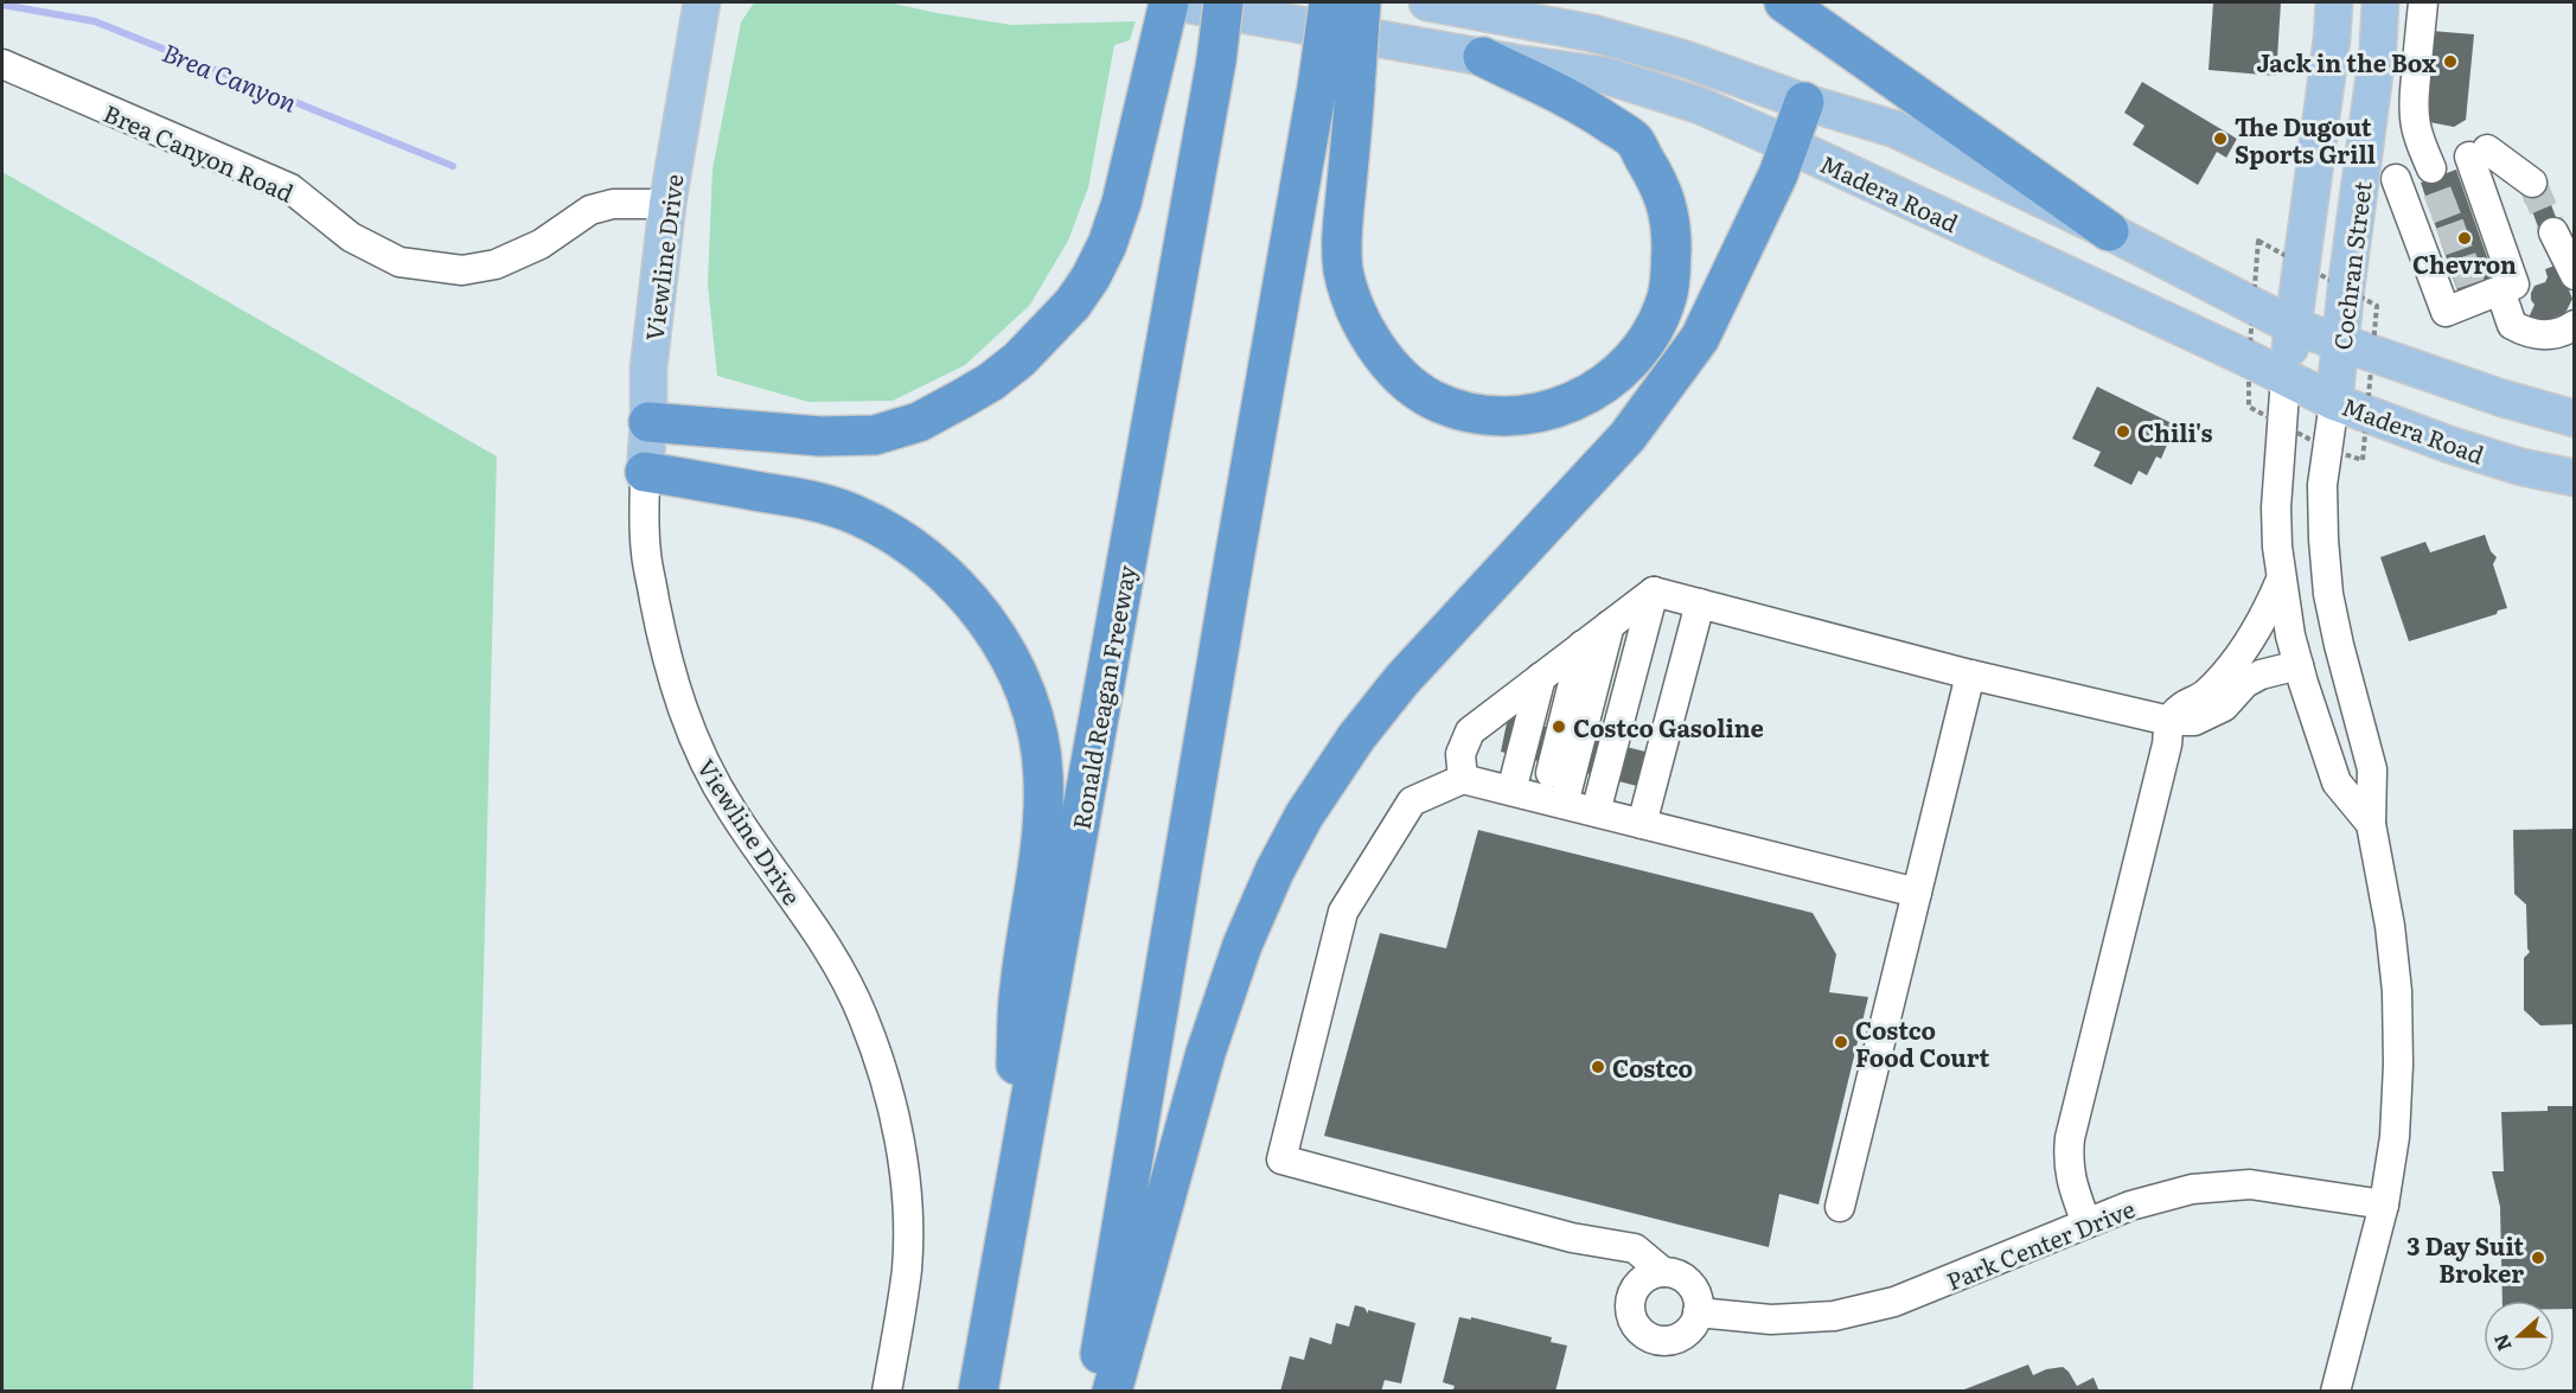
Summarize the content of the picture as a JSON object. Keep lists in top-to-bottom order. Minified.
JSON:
{"streets":{"highway":["Ronald Reagan Freeway"],"main road":["Madera Road","Viewline Drive","Cochran Street"],"street":["Brea Canyon Road","Park Center Drive"]},"crossings":[["Brea Canyon Road","Viewline Drive"],["Madera Road","Cochran Street"]],"water":["Brea Canyon"],"places":["Jack in the Box","The Dugout Sports Grill","Chevron","Chili's","Costco Gasoline","Costco Food Court","Costco","3 Day Suit Broker"],"north":"left"}
